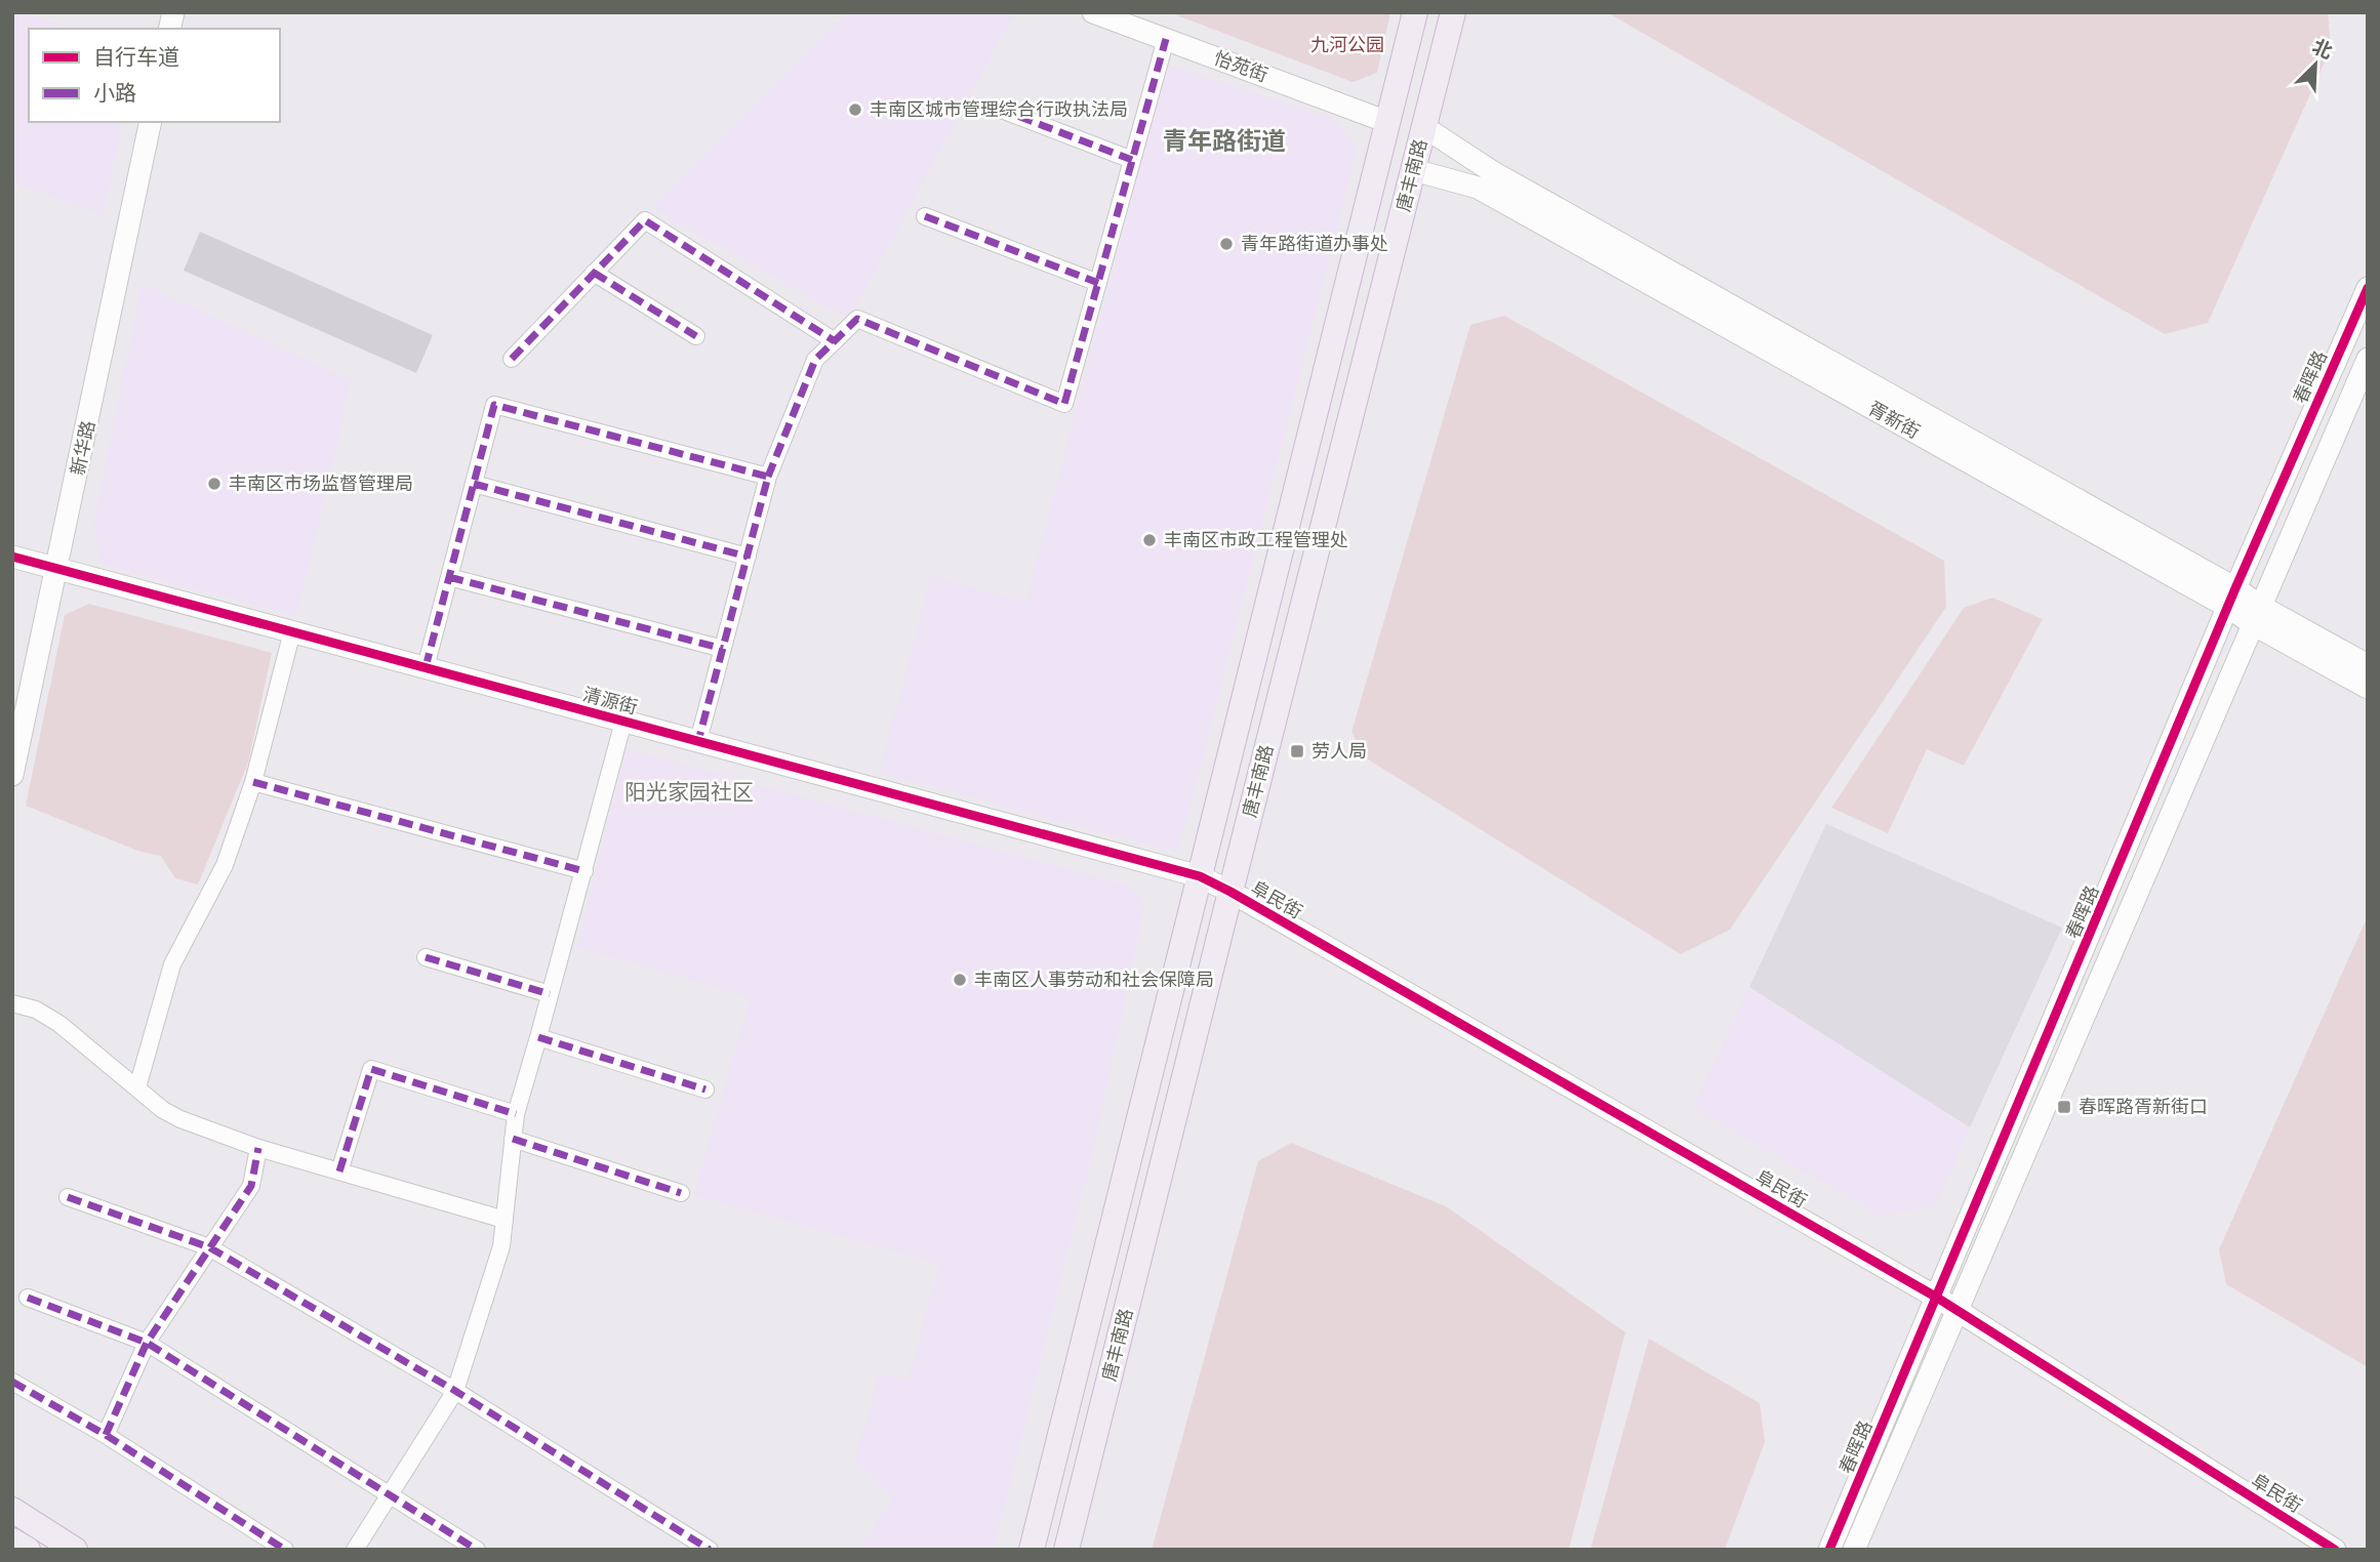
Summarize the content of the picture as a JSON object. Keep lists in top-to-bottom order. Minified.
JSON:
{"streets":{"main road":["唐丰南路"],"street":["怡苑街","春晖路","胥新街","新华路","清源街","阜民街"]},"crossings":[["怡苑街","唐丰南路"],["唐丰南路","胥新街"],["唐丰南路","清源街"],["唐丰南路","阜民街"],["春晖路","胥新街"],["春晖路","阜民街"],["新华路","清源街"],["清源街","阜民街"]],"districts":["青年路街道","阳光家园社区"],"parks":["九河公园"],"places":{"other":["丰南区城市管理综合行政执法局","青年路街道办事处","丰南区市场监督管理局","丰南区市政工程管理处","丰南区人事劳动和社会保障局"],"transit":["劳人局","春晖路胥新街口"]},"legend":["自行车道","小路"],"north":"top right"}
